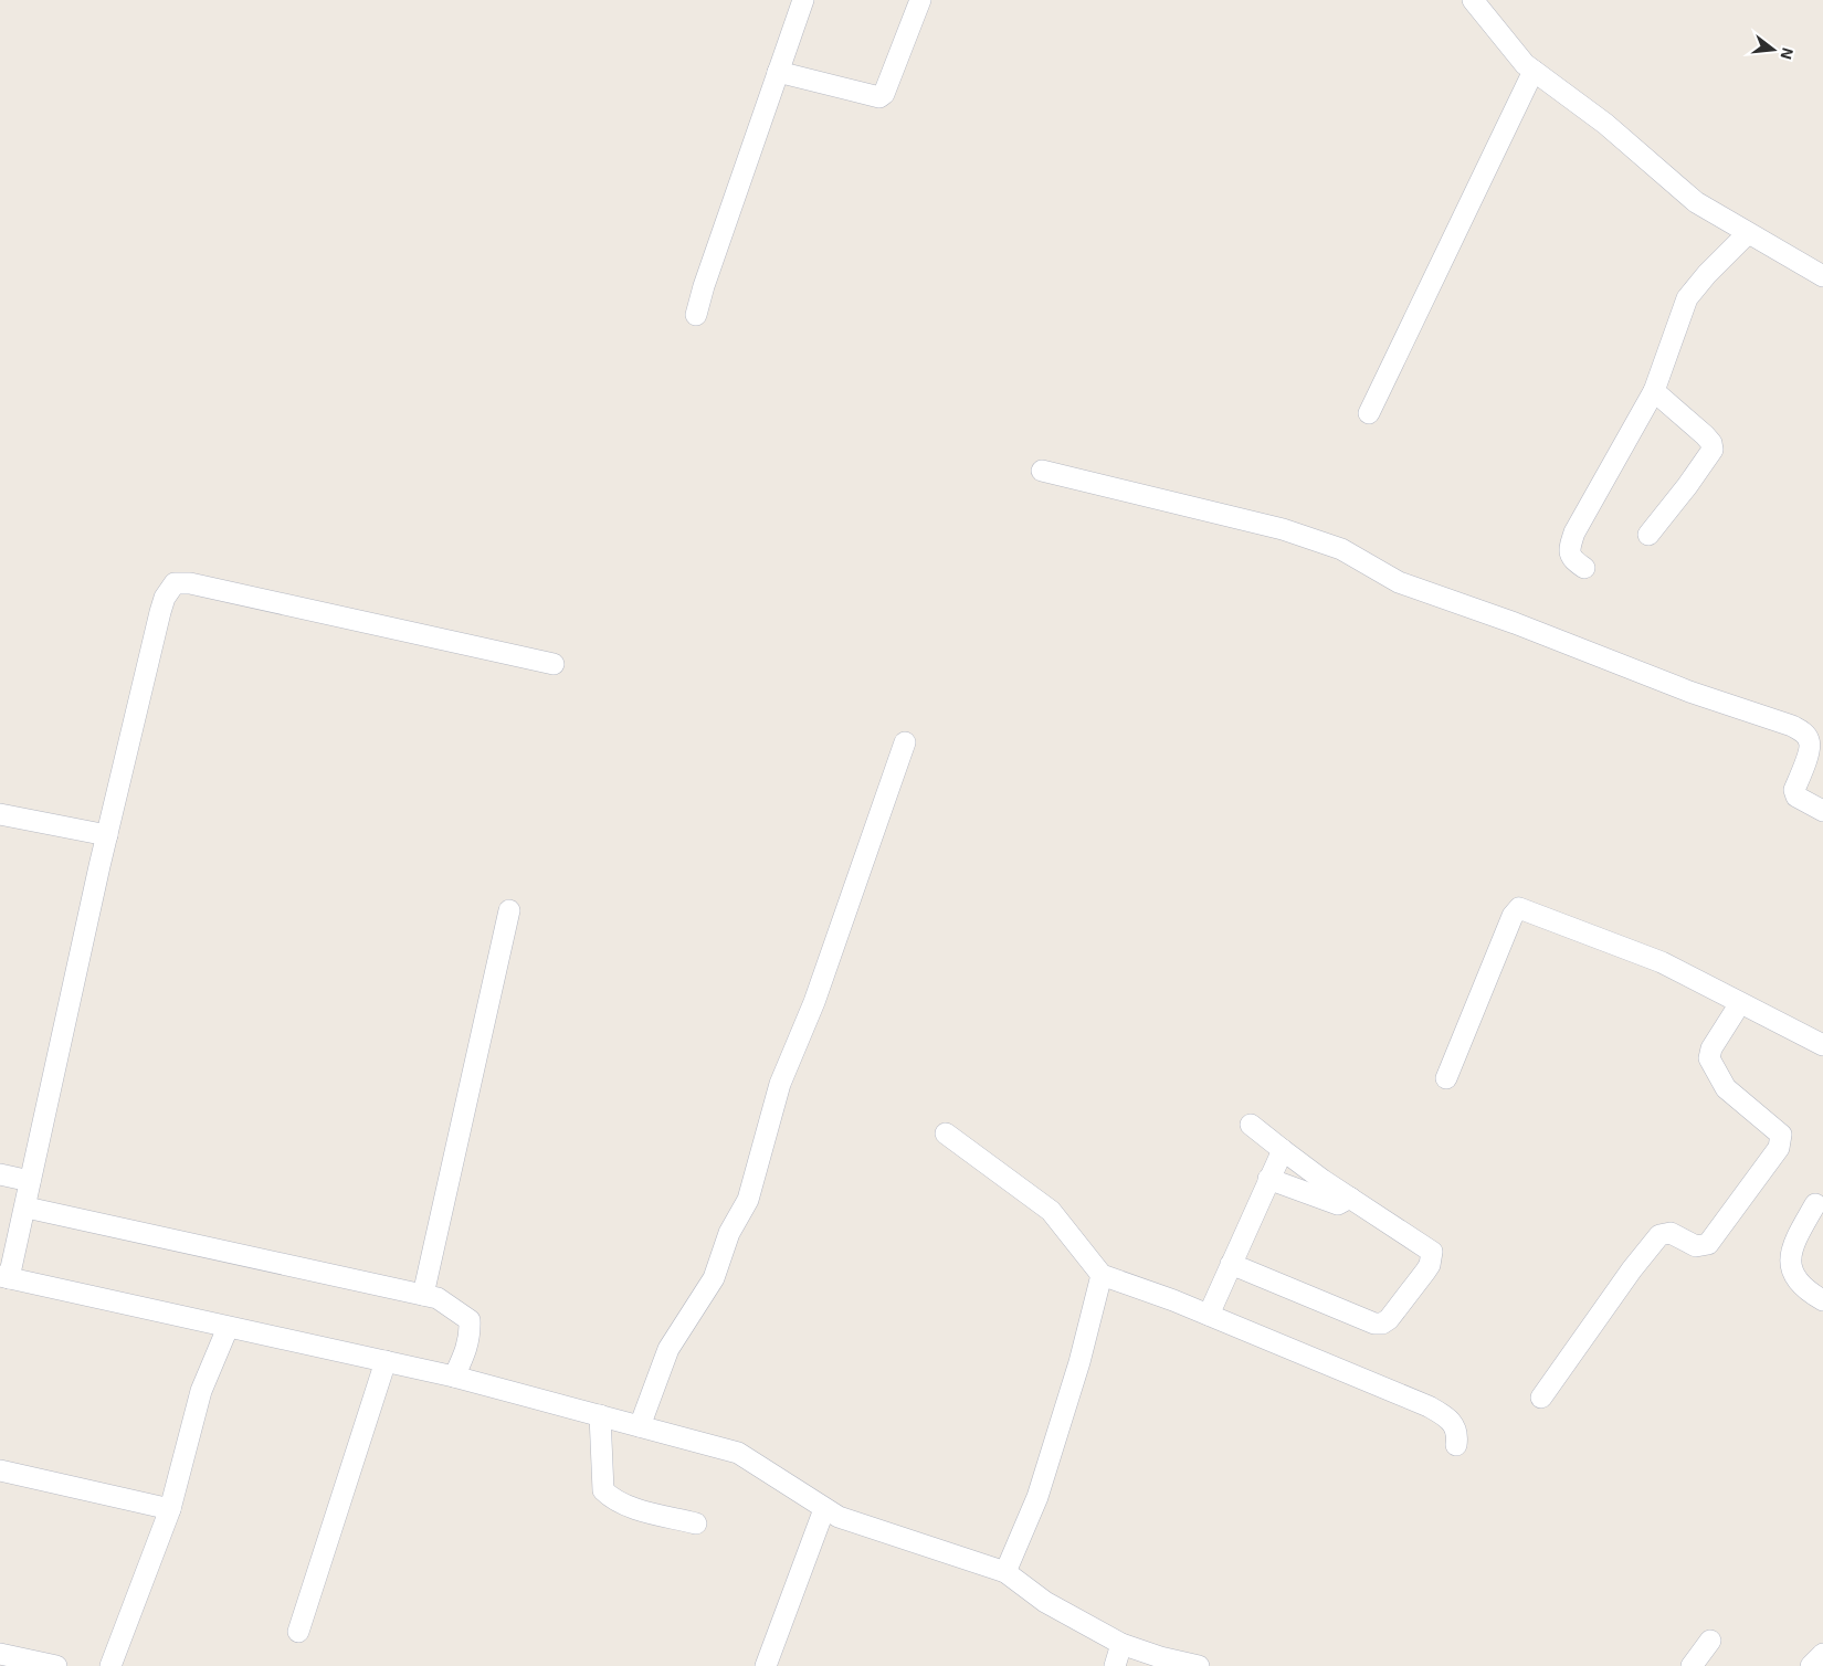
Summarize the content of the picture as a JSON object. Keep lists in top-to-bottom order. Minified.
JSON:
{"north":"right"}
